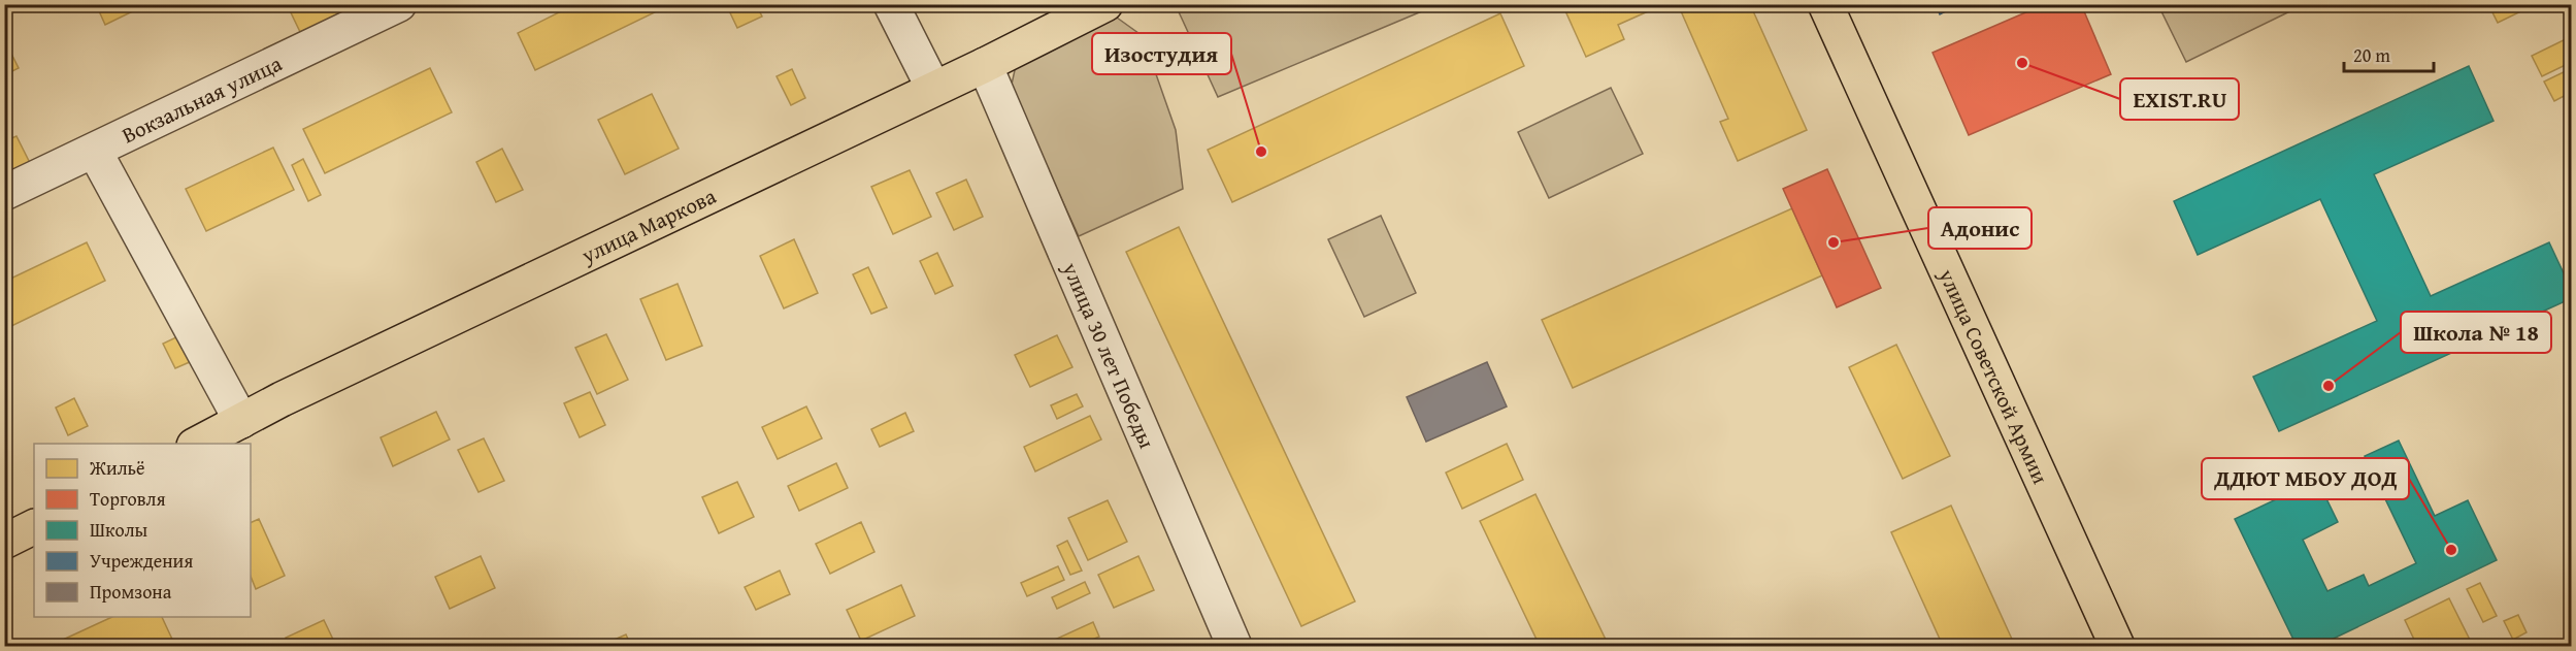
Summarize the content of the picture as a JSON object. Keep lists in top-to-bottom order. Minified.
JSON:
{"streets":{"main road":["улица Маркова","улица Советской Армии"],"street":["Вокзальная улица","улица 30 лет Победы"]},"crossings":[["улица Маркова","улица 30 лет Победы"]],"places":["EXIST.RU","Изостудия","Адонис","Школа № 18","ДДЮТ МБОУ ДОД"],"legend":["Жильё","Торговля","Школы","Учреждения","Промзона"],"scale_bar":"20 m"}
